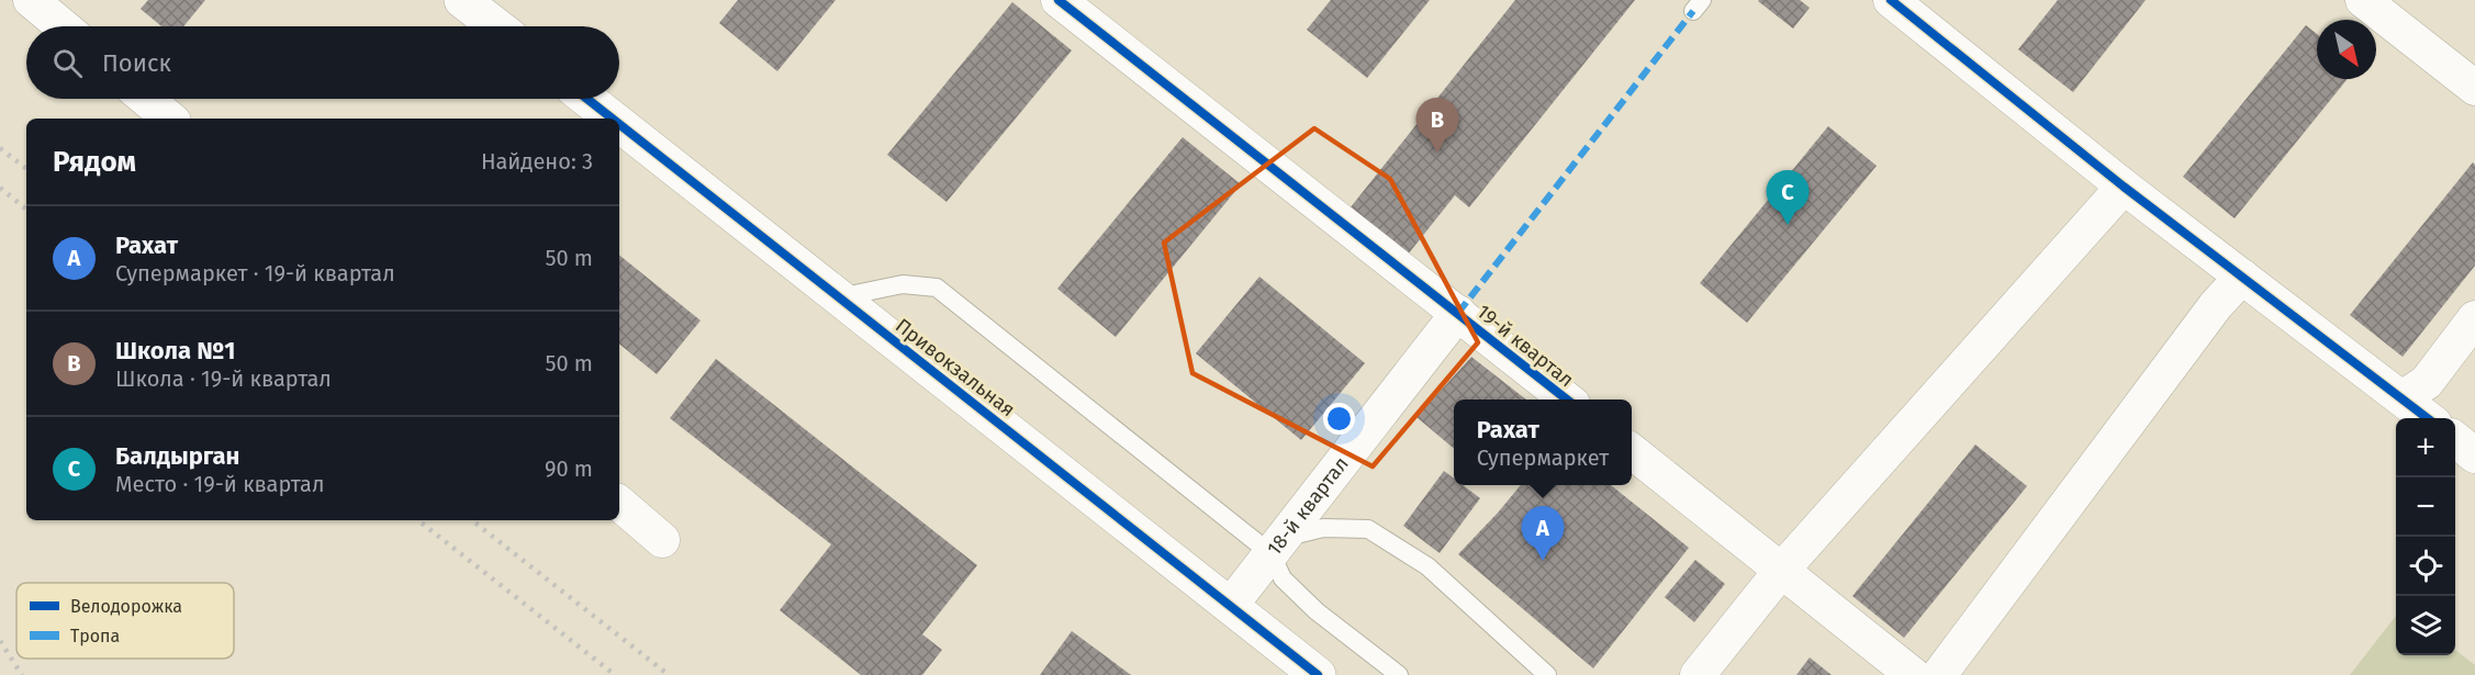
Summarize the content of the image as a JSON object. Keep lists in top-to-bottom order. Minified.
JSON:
{"streets":{"street":["19-й квартал","Привокзальная","18-й квартал"]},"crossings":[["19-й квартал","18-й квартал"],["Привокзальная","18-й квартал"]],"legend":["Велодорожка","Тропа"],"north":"bottom right","page":{"search":"Поиск","pins":["B","C","A"],"heading":["Рядом","Найдено: 3"],"list":[{"mark":"A","name":"Рахат","note":"Супермаркет · 19-й квартал","value":"50 m"},{"mark":"B","name":"Школа №1","note":"Школа · 19-й квартал","value":"50 m"},{"mark":"C","name":"Балдырган","note":"Место · 19-й квартал","value":"90 m"}],"popup":["Рахат","Супермаркет"],"map_buttons":["+","−"]}}
